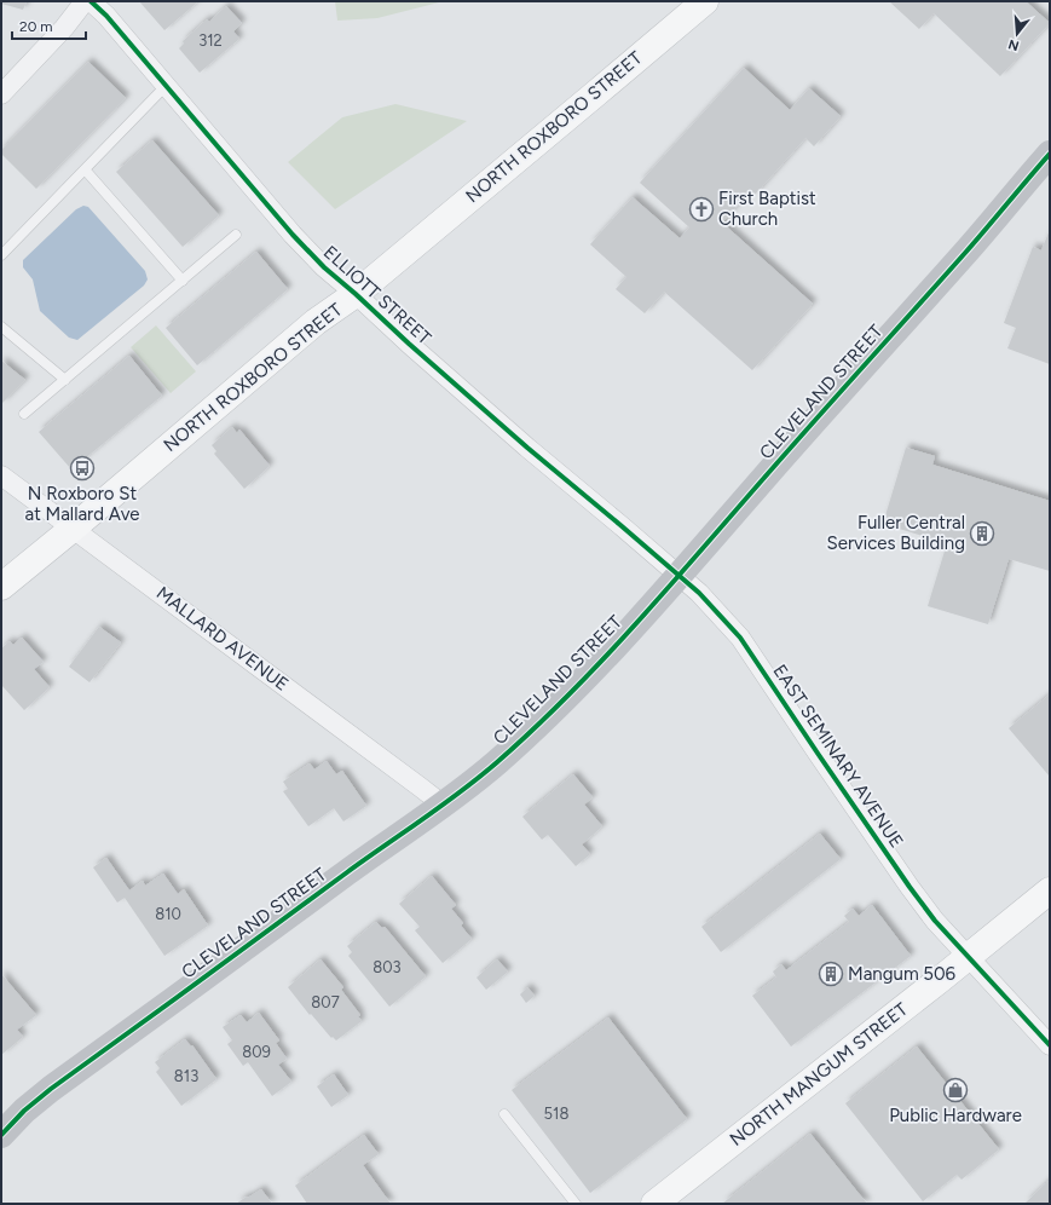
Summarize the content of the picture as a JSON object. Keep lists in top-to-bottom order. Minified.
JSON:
{"streets":{"main road":["NORTH ROXBORO STREET","NORTH MANGUM STREET"],"street":["ELLIOTT STREET","CLEVELAND STREET","MALLARD AVENUE","EAST SEMINARY AVENUE"]},"crossings":[["NORTH ROXBORO STREET","ELLIOTT STREET"],["NORTH ROXBORO STREET","MALLARD AVENUE"],["ELLIOTT STREET","CLEVELAND STREET"],["ELLIOTT STREET","EAST SEMINARY AVENUE"],["CLEVELAND STREET","MALLARD AVENUE"],["CLEVELAND STREET","EAST SEMINARY AVENUE"],["EAST SEMINARY AVENUE","NORTH MANGUM STREET"]],"places":{"church":["First Baptist Church"],"bus stop":["N Roxboro St at Mallard Ave"],"building":["Fuller Central Services Building","Mangum 506"],"shop":["Public Hardware"]},"house_numbers":["312","810","803","807","809","813","518"],"scale_bar":"20 m","north":"bottom"}
